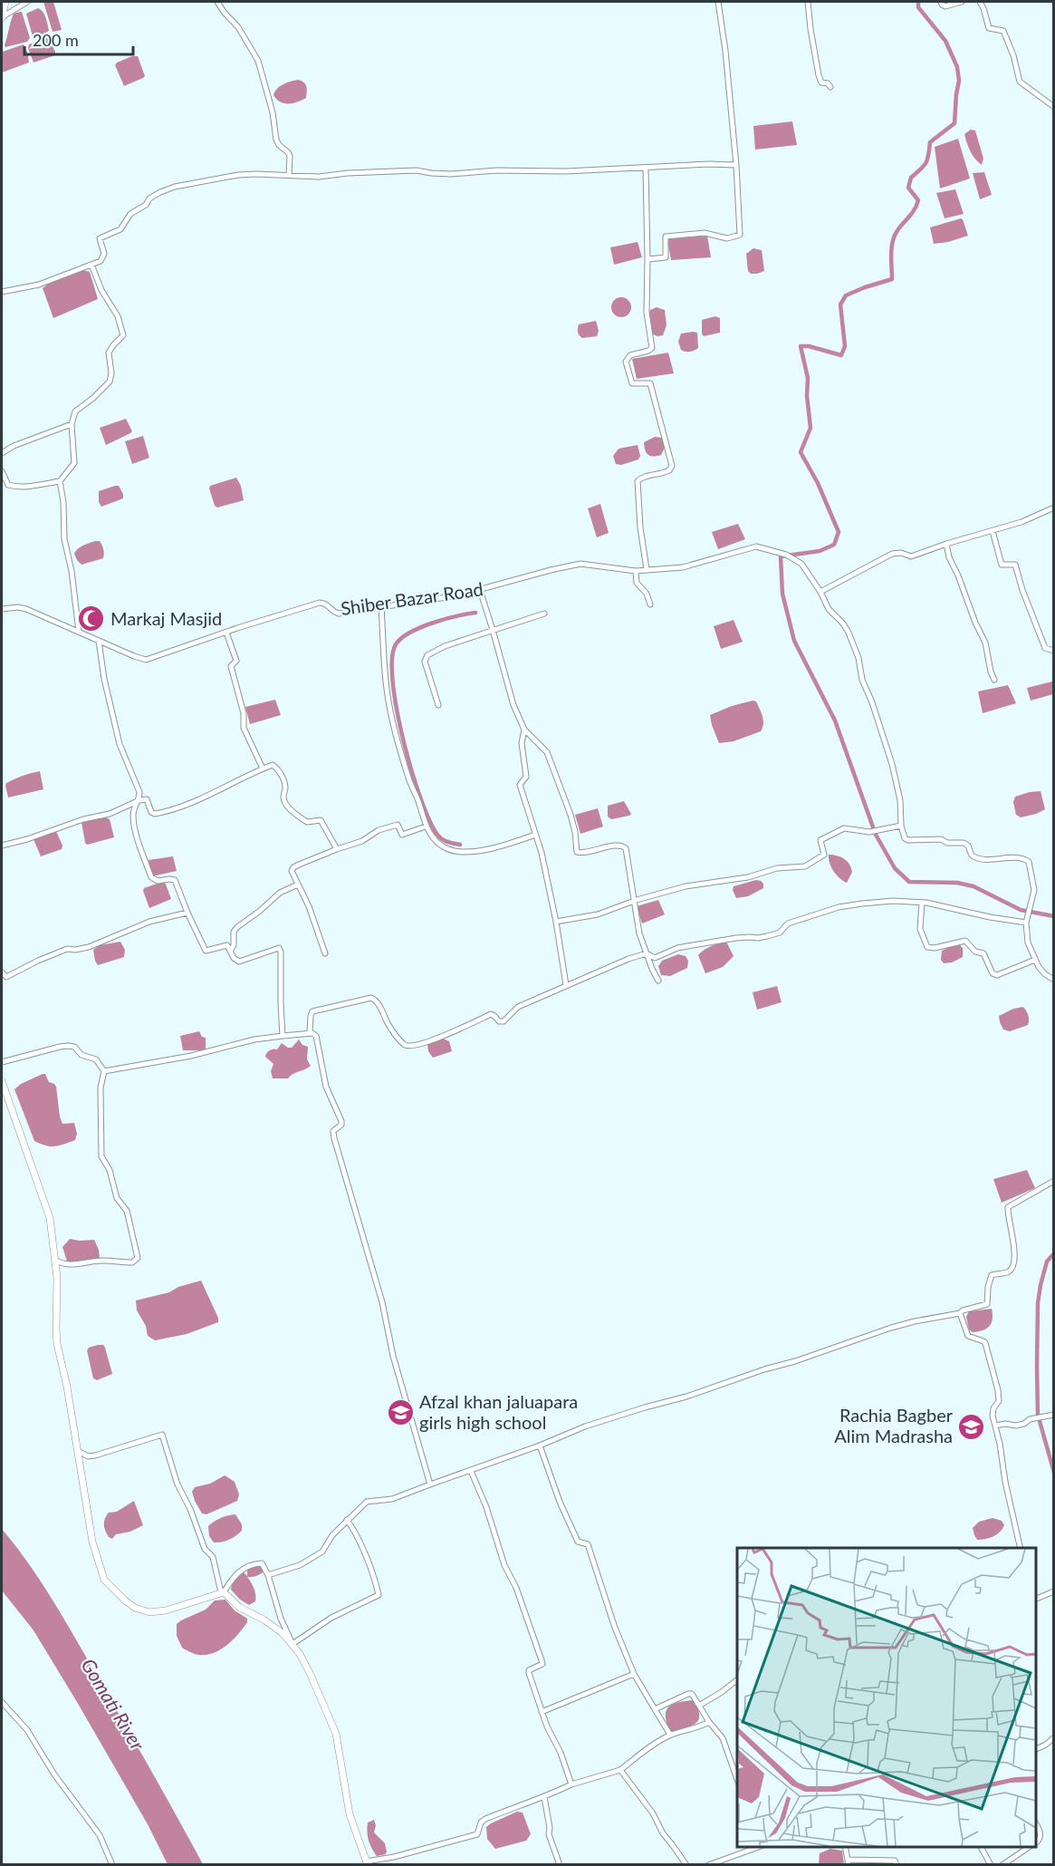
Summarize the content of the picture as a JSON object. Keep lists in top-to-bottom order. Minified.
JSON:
{"streets":{"street":["Shiber Bazar Road"]},"water":["Gomati River"],"places":{"mosque":["Markaj Masjid"],"school or university":["Afzal khan jaluapara girls high school","Rachia Bagber Alim Madrasha"]},"scale_bar":"200 m"}
